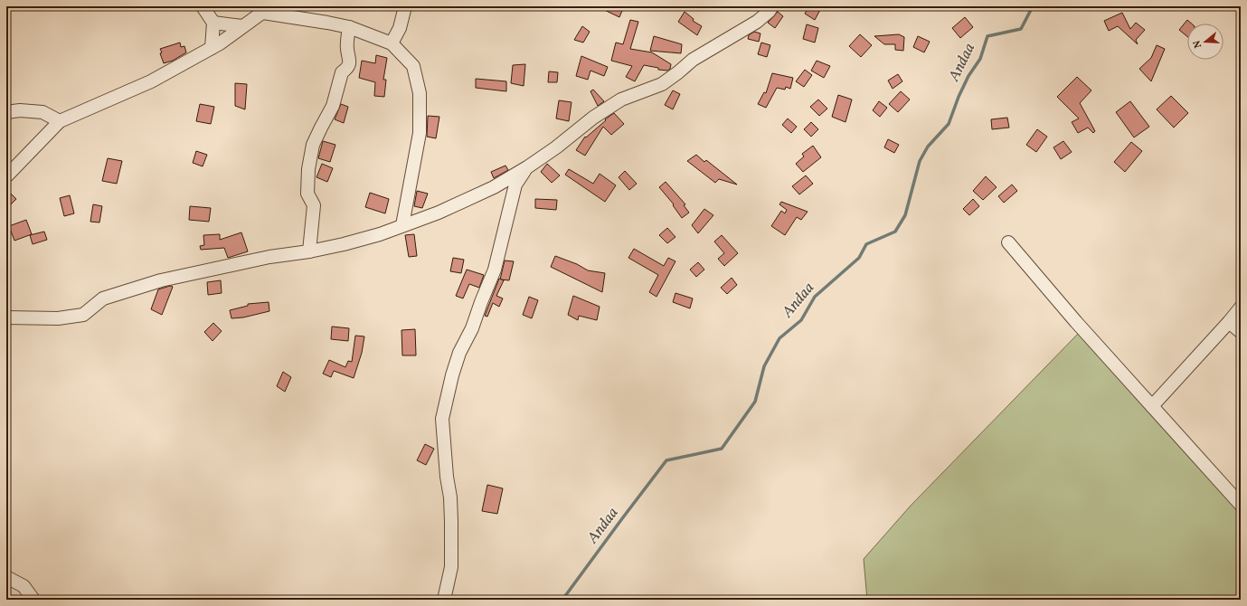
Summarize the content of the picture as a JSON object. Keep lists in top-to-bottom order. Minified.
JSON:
{"water":["Andaa"],"north":"left"}
